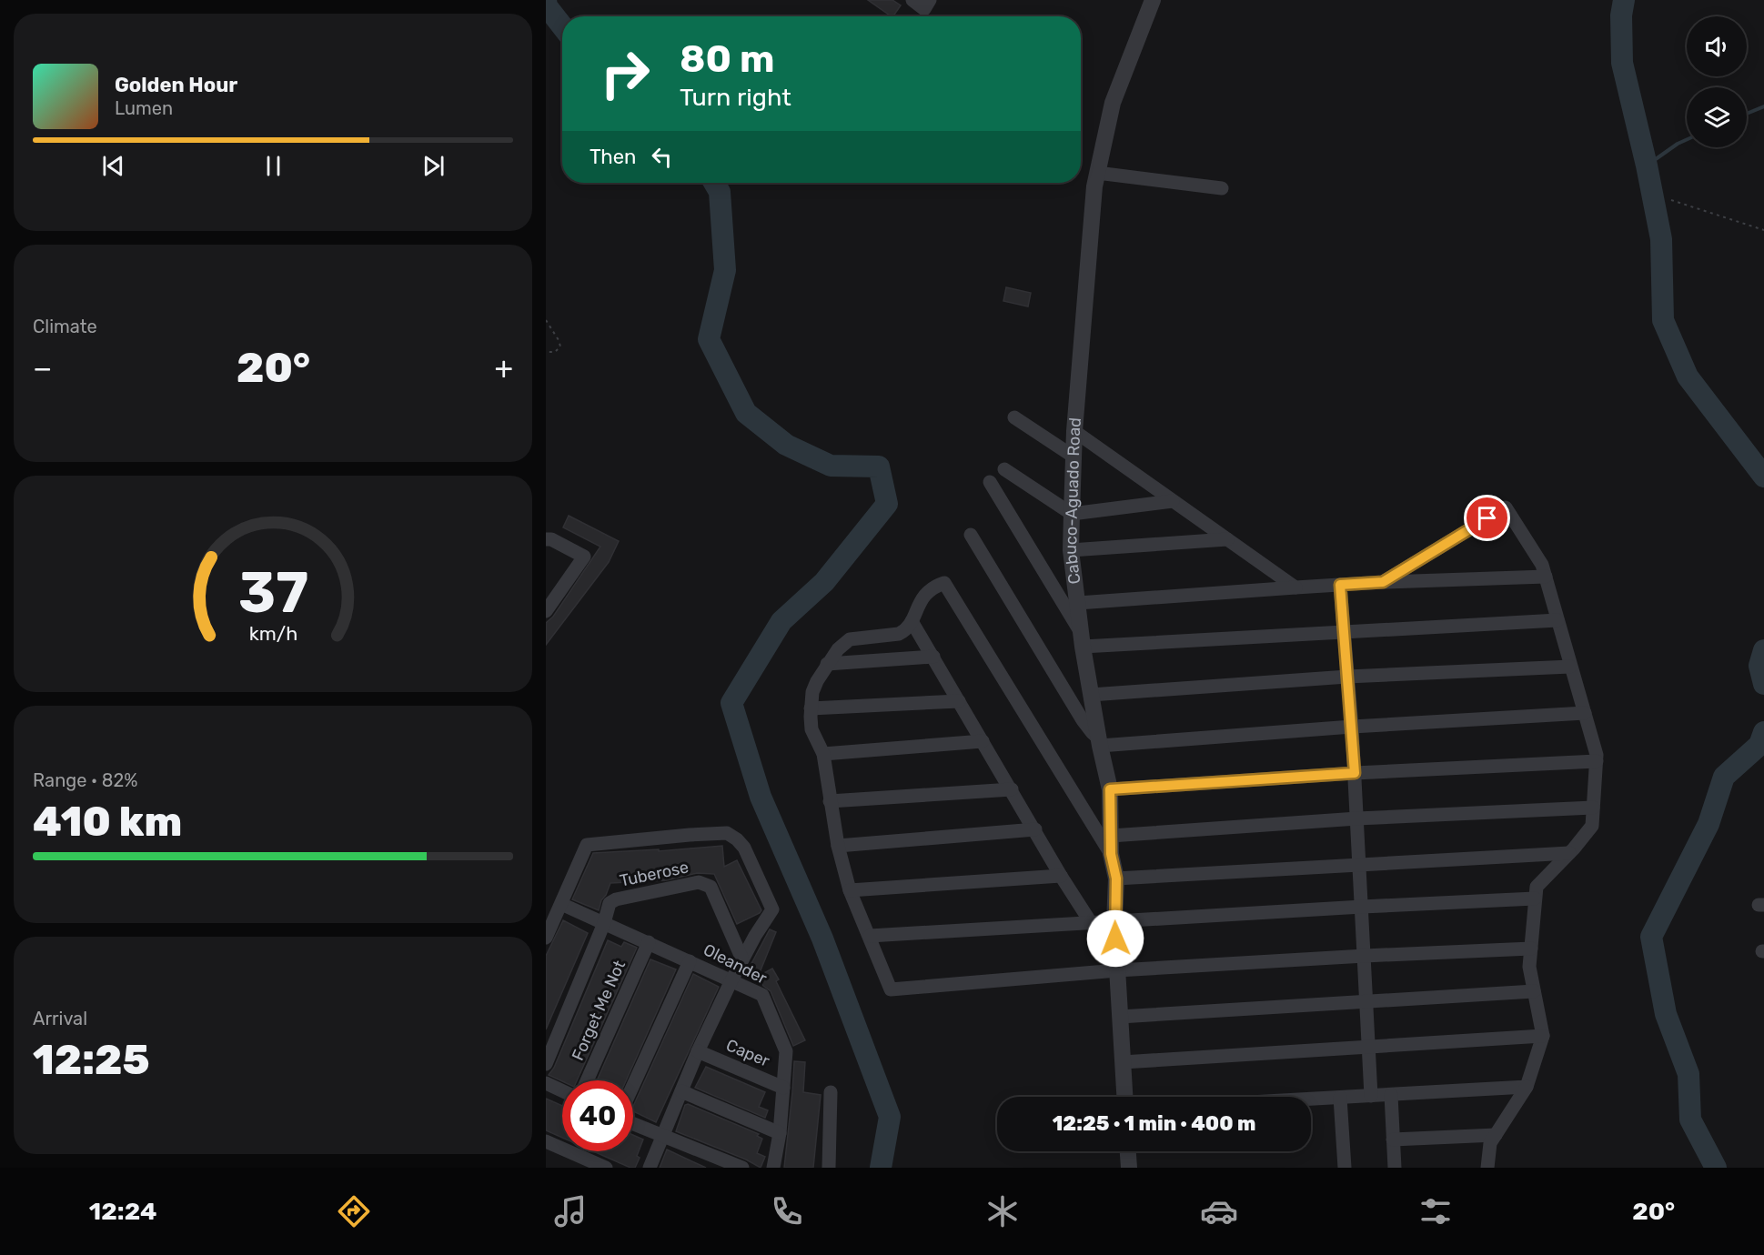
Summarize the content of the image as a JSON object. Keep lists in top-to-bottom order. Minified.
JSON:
{"streets":{"street":["Cabuco-Aguado Road","Tuberose","Oleander","Forget Me Not","Caper"]},"crossings":[["Tuberose","Oleander"],["Oleander","Forget Me Not"],["Oleander","Caper"]],"page":{"turn":["80 m","Turn right"],"song":["Golden Hour","Lumen"],"then":"Then","tile":["Climate",["Range · 82%","410 km"],["Arrival","12:25"]],"heat":["−","20°","+"],"limit":"40","trip":"12:25 · 1 min · 400 m","tabs":["12:24","20°"],"gauge":["37","km/h"]}}
